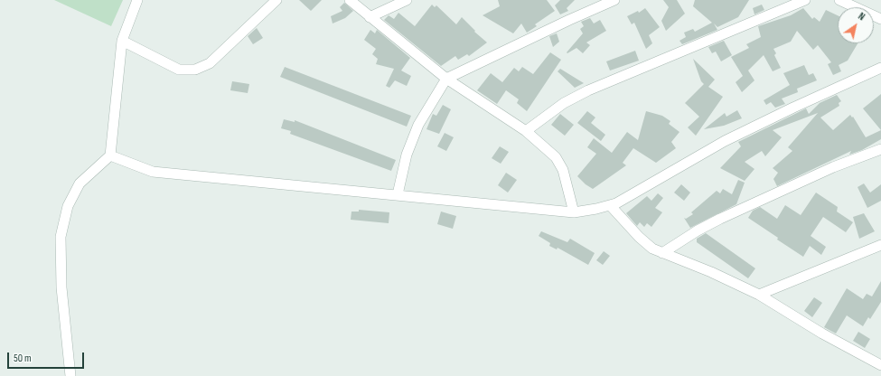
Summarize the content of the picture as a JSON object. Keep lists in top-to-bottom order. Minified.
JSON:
{"scale_bar":"50 m","north":"top right"}
